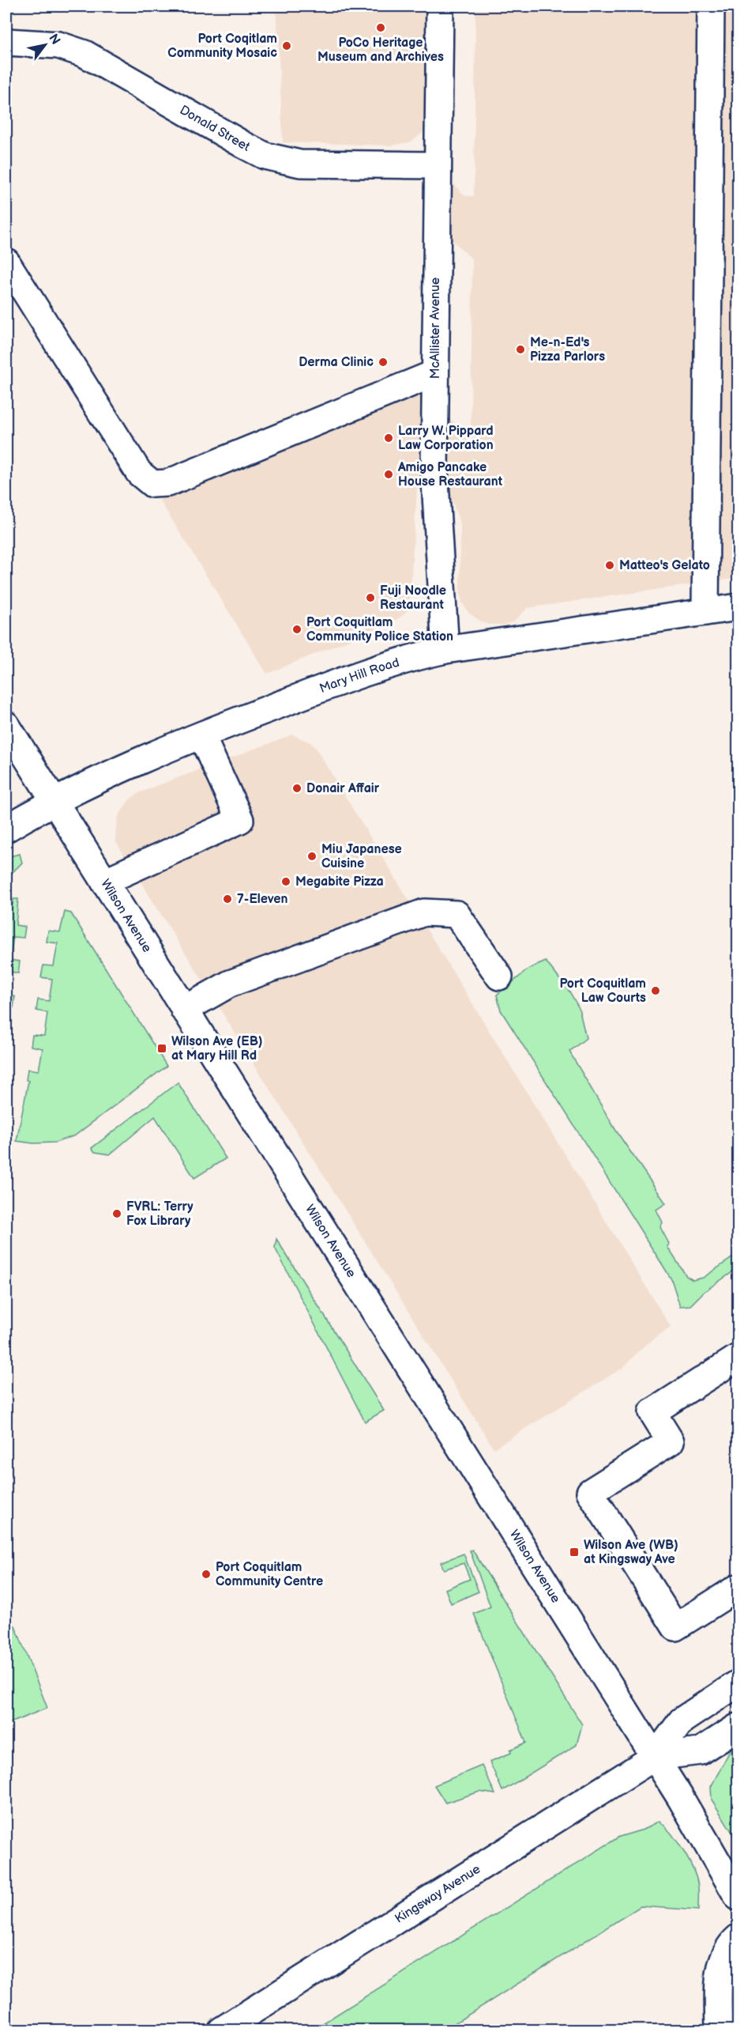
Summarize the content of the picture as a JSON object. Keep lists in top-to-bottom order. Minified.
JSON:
{"streets":{"street":["Donald Street","McAllister Avenue","Mary Hill Road","Wilson Avenue","Kingsway Avenue"]},"crossings":[["Donald Street","McAllister Avenue"],["McAllister Avenue","Mary Hill Road"],["Mary Hill Road","Wilson Avenue"],["Wilson Avenue","Kingsway Avenue"]],"places":{"other":["PoCo Heritage Museum and Archives","Port Coqitlam Community Mosaic","Me-n-Ed's Pizza Parlors","Derma Clinic","Larry W. Pippard Law Corporation","Amigo Pancake House Restaurant","Matteo's Gelato","Fuji Noodle Restaurant","Port Coquitlam Community Police Station","Donair Affair","Miu Japanese Cuisine","Megabite Pizza","7-Eleven","Port Coquitlam Law Courts","FVRL: Terry Fox Library","Port Coquitlam Community Centre"],"transit":["Wilson Ave (EB) at Mary Hill Rd","Wilson Ave (WB) at Kingsway Ave"]},"north":"top right"}
